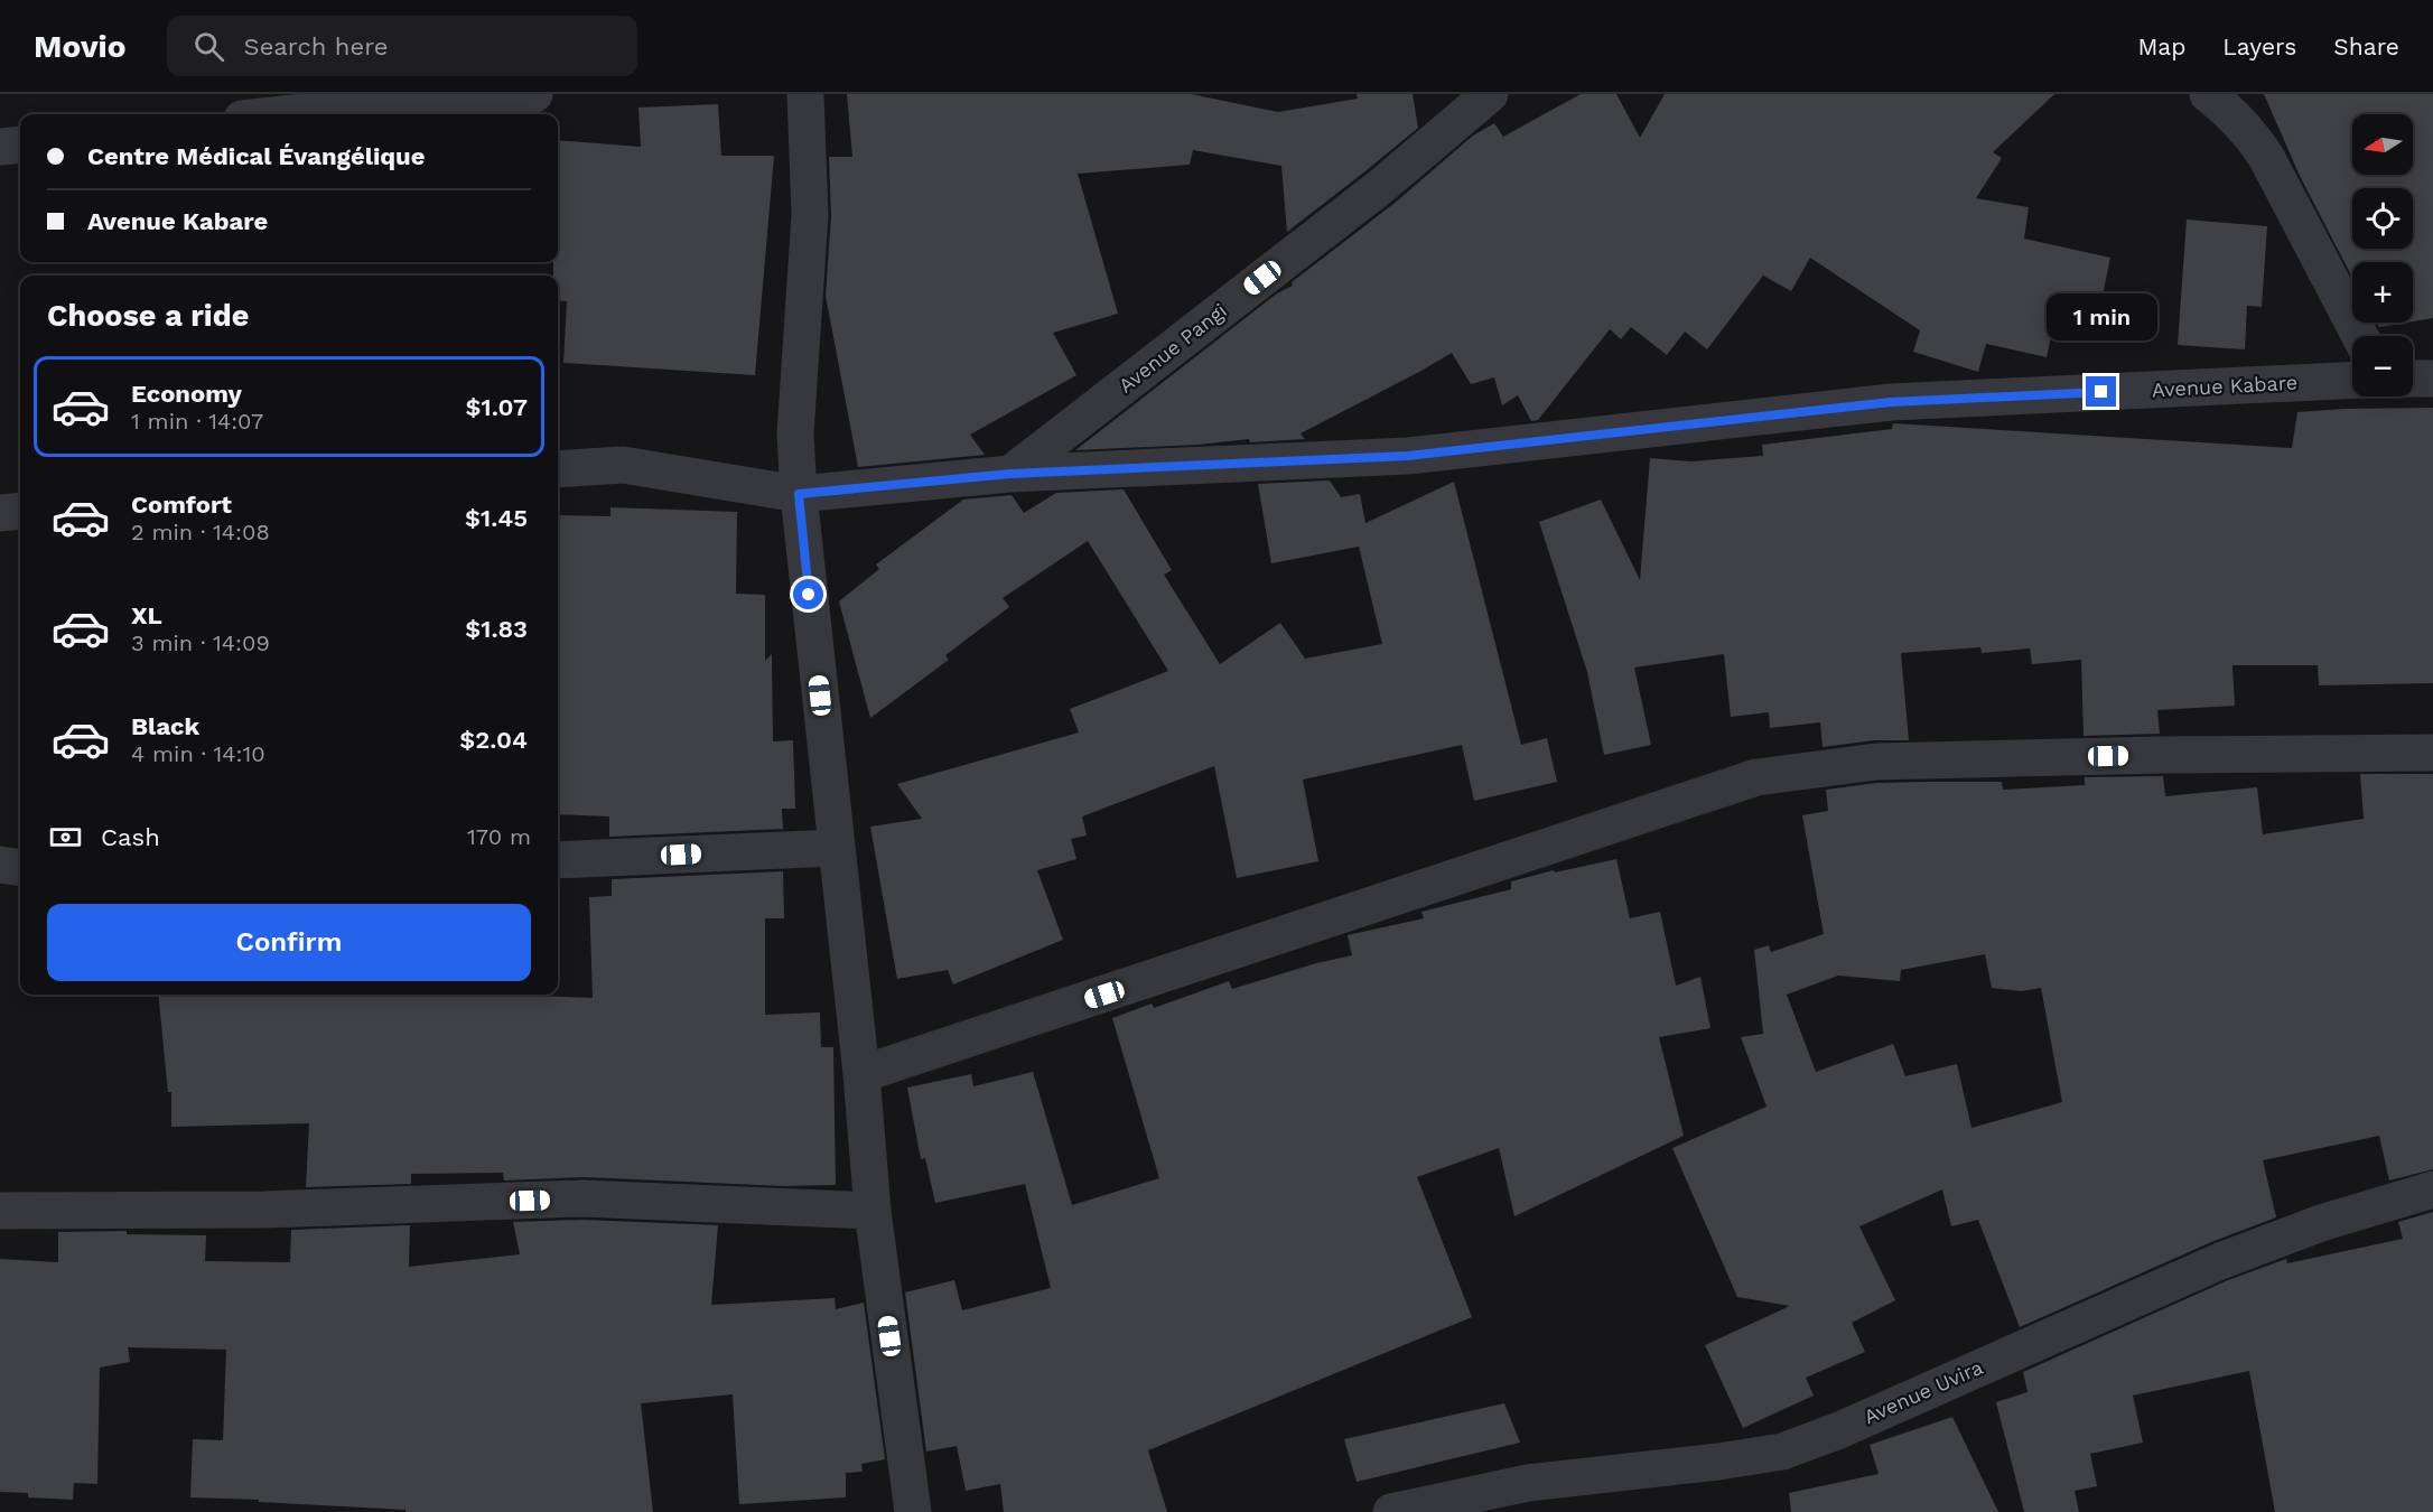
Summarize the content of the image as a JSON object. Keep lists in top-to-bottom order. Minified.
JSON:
{"streets":{"street":["Avenue Pangi","Avenue Kabare","Avenue Uvira"]},"crossings":[["Avenue Pangi","Avenue Kabare"]],"north":"left","page":{"header":"Movio","search":"Search here","nav":["Map","Layers","Share"],"map_buttons":["+","−"],"banner":["Centre Médical Évangélique","Avenue Kabare"],"heading":"Choose a ride","bubble":"1 min","list":[{"name":"Economy","note":"1 min · 14:07","value":"$1.07"},{"name":"Comfort","note":"2 min · 14:08","value":"$1.45"},{"name":"XL","note":"3 min · 14:09","value":"$1.83"},{"name":"Black","note":"4 min · 14:10","value":"$2.04"}],"pay":["Cash","170 m"],"buttons":"Confirm"}}
